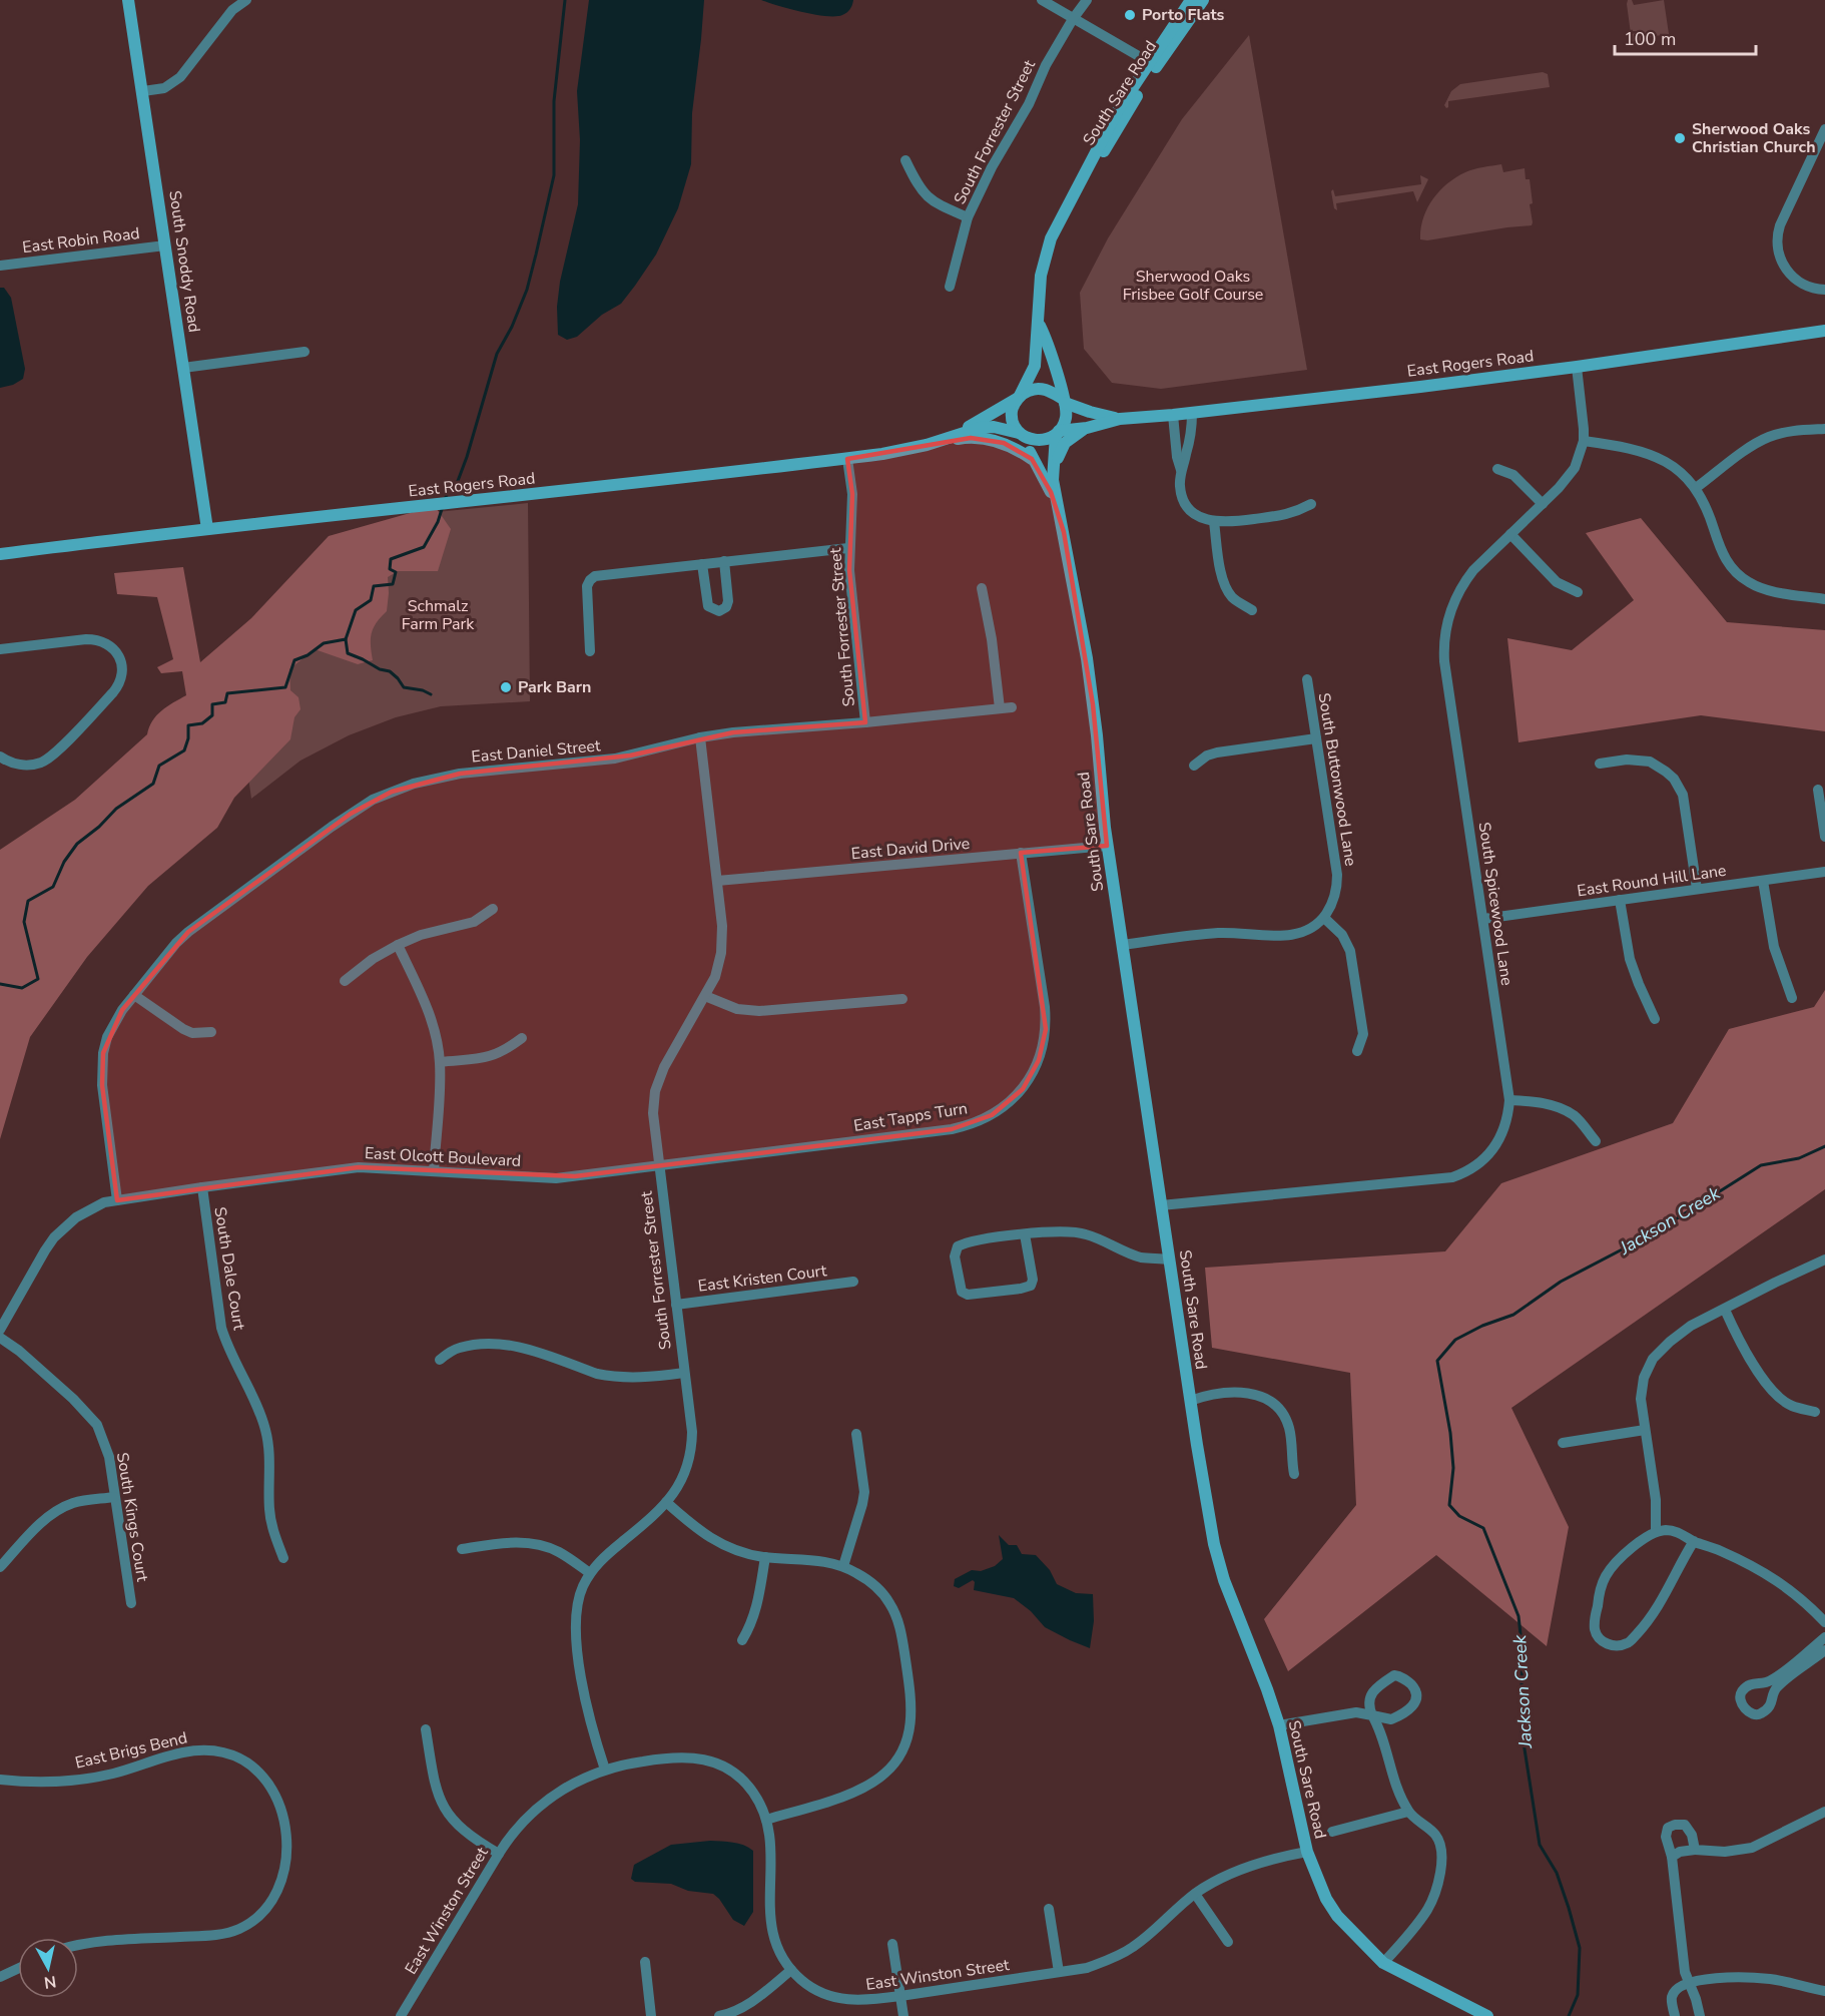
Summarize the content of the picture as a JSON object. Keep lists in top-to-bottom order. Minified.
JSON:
{"streets":{"main road":["South Sare Road","South Snoddy Road","East Rogers Road"],"street":["South Forrester Street","East Robin Road","East Daniel Street","South Buttonwood Lane","East David Drive","East Round Hill Lane","South Spicewood Lane","East Tapps Turn","East Olcott Boulevard","South Dale Court","East Kristen Court","South Kings Court","East Brigs Bend","East Winston Street"]},"crossings":[["South Sare Road","East Rogers Road"],["South Sare Road","East David Drive"],["South Sare Road","South Spicewood Lane"],["South Sare Road","East Winston Street"],["South Forrester Street","East Rogers Road"],["South Forrester Street","East Daniel Street"],["South Forrester Street","East David Drive"],["South Forrester Street","East Tapps Turn"],["South Forrester Street","East Olcott Boulevard"],["South Forrester Street","East Kristen Court"],["South Forrester Street","East Winston Street"],["East Robin Road","South Snoddy Road"],["South Snoddy Road","East Rogers Road"],["East Rogers Road","South Spicewood Lane"],["East Daniel Street","East Olcott Boulevard"],["East David Drive","East Tapps Turn"],["East Round Hill Lane","South Spicewood Lane"],["East Tapps Turn","East Olcott Boulevard"],["East Olcott Boulevard","South Dale Court"]],"water":["Jackson Creek"],"parks":["Sherwood Oaks Frisbee Golf Course","Schmalz Farm Park"],"places":["Porto Flats","Sherwood Oaks Christian Church","Park Barn"],"scale_bar":"100 m","north":"bottom"}
